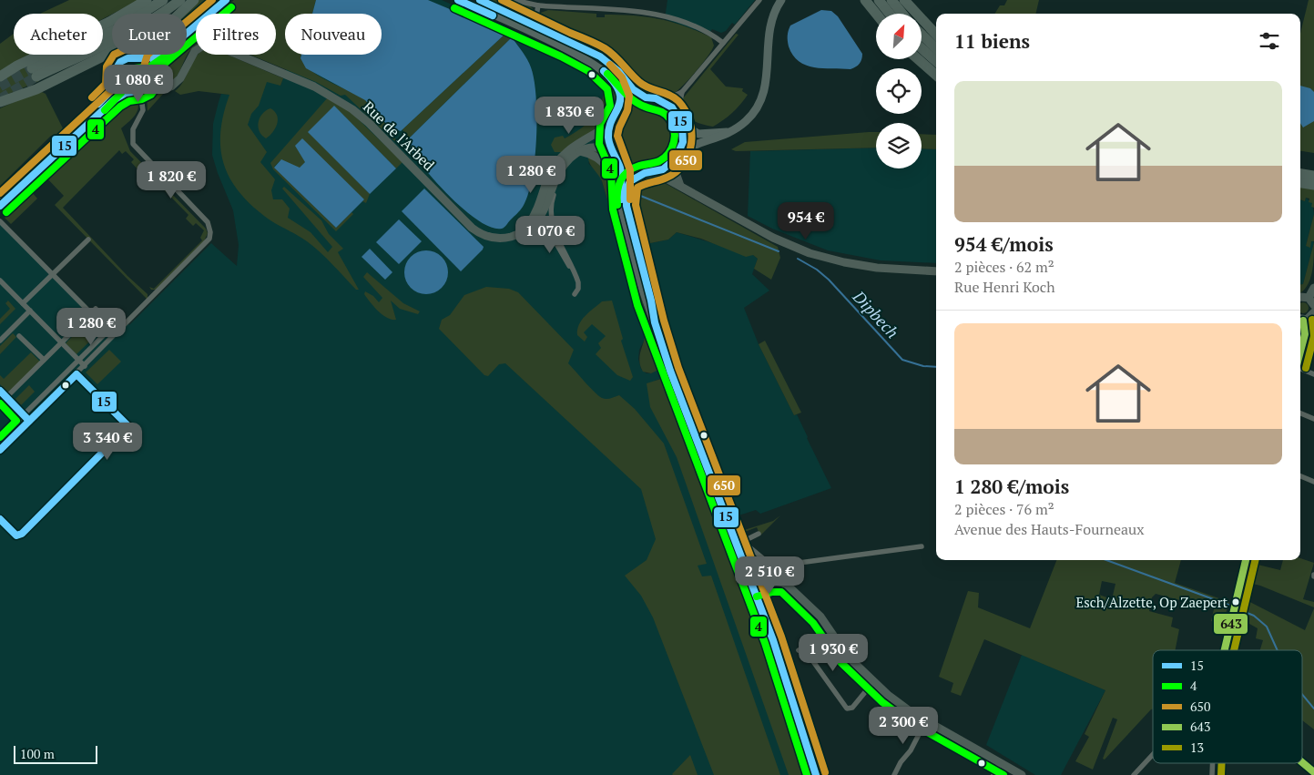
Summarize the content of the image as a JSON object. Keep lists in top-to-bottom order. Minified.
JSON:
{"streets":{"main road":["Rue de l'Arbed"]},"water":["Dipbech"],"places":["Esch/Alzette, Op Zaepert"],"lines":["transit line 15","transit line 650","transit line 4","transit line 13","transit line 643"],"legend":["15","4","650","643","13"],"scale_bar":"100 m","north":"top right","page":{"chip":["Acheter","Louer","Filtres","Nouveau"],"heading":"11 biens","price":["1 080 €","1 830 €","1 280 €","1 820 €","954 €","1 070 €","1 280 €","3 340 €","2 510 €","1 930 €","2 300 €"],"list":[{"name":"954 €/mois","note":"2 pièces · 62 m² · Rue Henri Koch"},{"name":"1 280 €/mois","note":"2 pièces · 76 m² · Avenue des Hauts-Fourneaux"}],"scale":"100 m"}}
